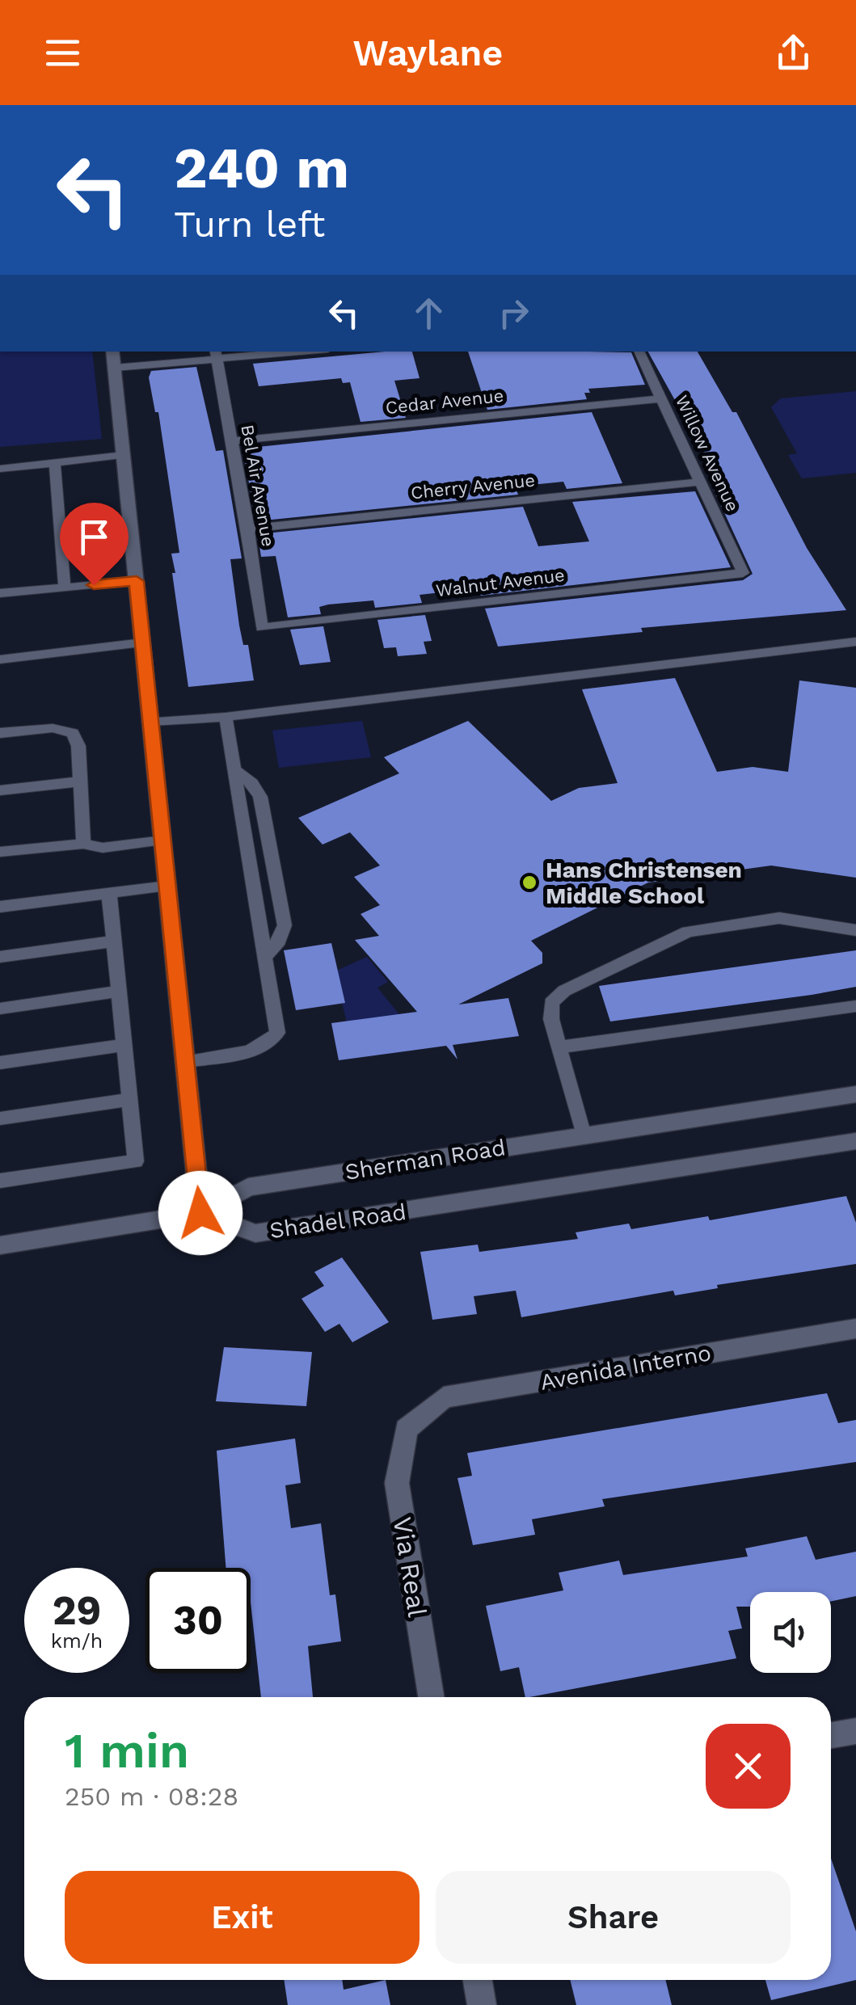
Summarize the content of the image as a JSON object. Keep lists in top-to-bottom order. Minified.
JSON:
{"streets":{"street":["Sherman Road","Shadel Road","Avenida Interno","Via Real"],"lane":["Cedar Avenue","Willow Avenue","Bel Air Avenue","Cherry Avenue","Walnut Avenue"]},"crossings":[["Cedar Avenue","Willow Avenue"],["Cedar Avenue","Bel Air Avenue"],["Willow Avenue","Cherry Avenue"],["Willow Avenue","Walnut Avenue"],["Bel Air Avenue","Cherry Avenue"],["Bel Air Avenue","Walnut Avenue"],["Sherman Road","Shadel Road"],["Avenida Interno","Via Real"]],"places":["Hans Christensen Middle School"],"page":{"header":"Waylane","turn":["240 m","Turn left"],"speed":"29 km/h","limit":"30","heading":["1 min","250 m · 08:28"],"buttons":["Exit","Share"]}}
